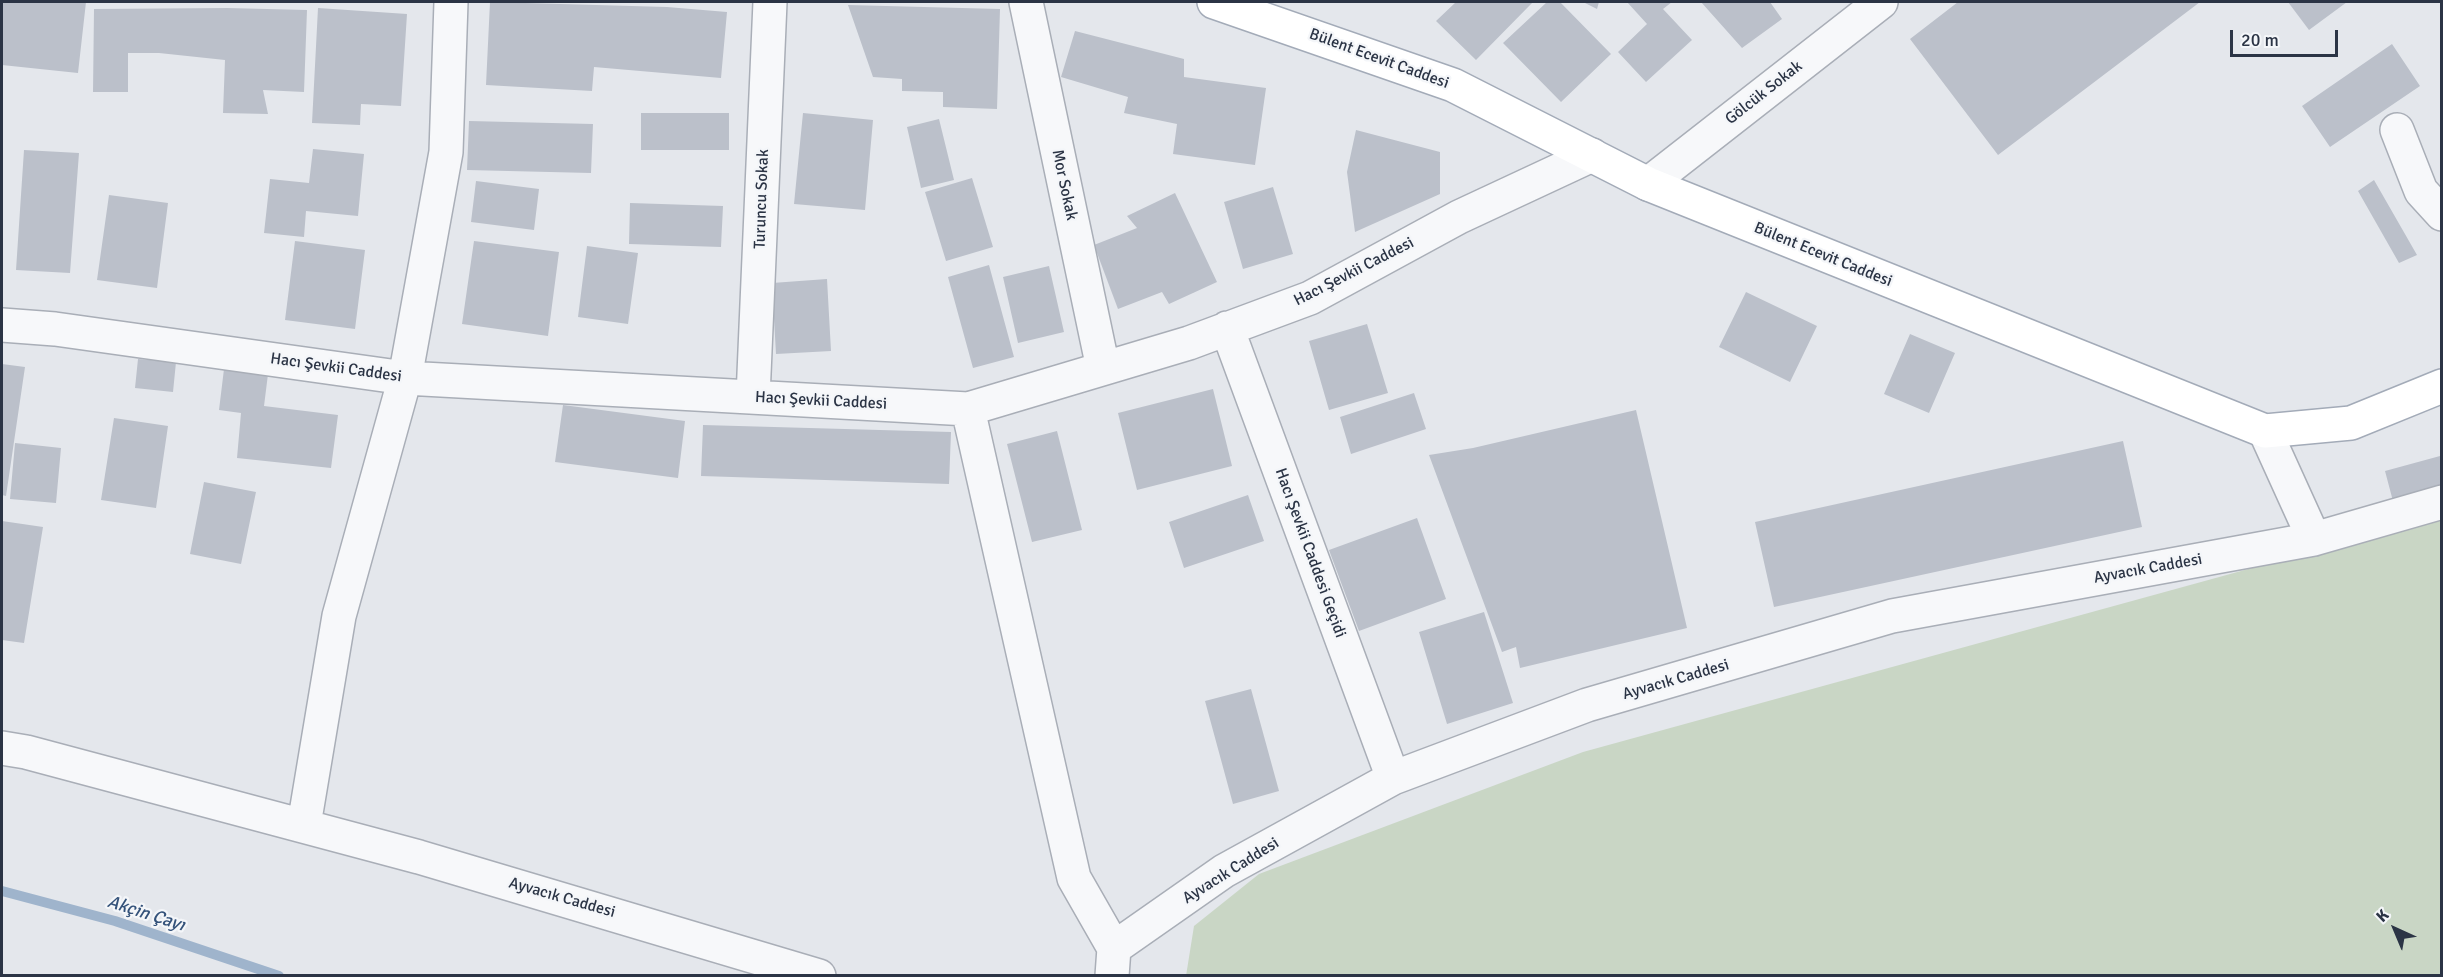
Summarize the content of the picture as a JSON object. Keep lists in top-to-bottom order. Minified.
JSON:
{"streets":{"main road":["Bülent Ecevit Caddesi"],"street":["Gölcük Sokak","Mor Sokak","Turuncu Sokak","Hacı Şevkii Caddesi","Hacı Şevkii Caddesi Geçidi","Ayvacık Caddesi"]},"crossings":[["Bülent Ecevit Caddesi","Gölcük Sokak"],["Bülent Ecevit Caddesi","Hacı Şevkii Caddesi"],["Mor Sokak","Hacı Şevkii Caddesi"],["Turuncu Sokak","Hacı Şevkii Caddesi"],["Hacı Şevkii Caddesi","Hacı Şevkii Caddesi Geçidi"],["Hacı Şevkii Caddesi Geçidi","Ayvacık Caddesi"]],"water":["Akçin Çayı"],"scale_bar":"20 m","north":"top left"}
